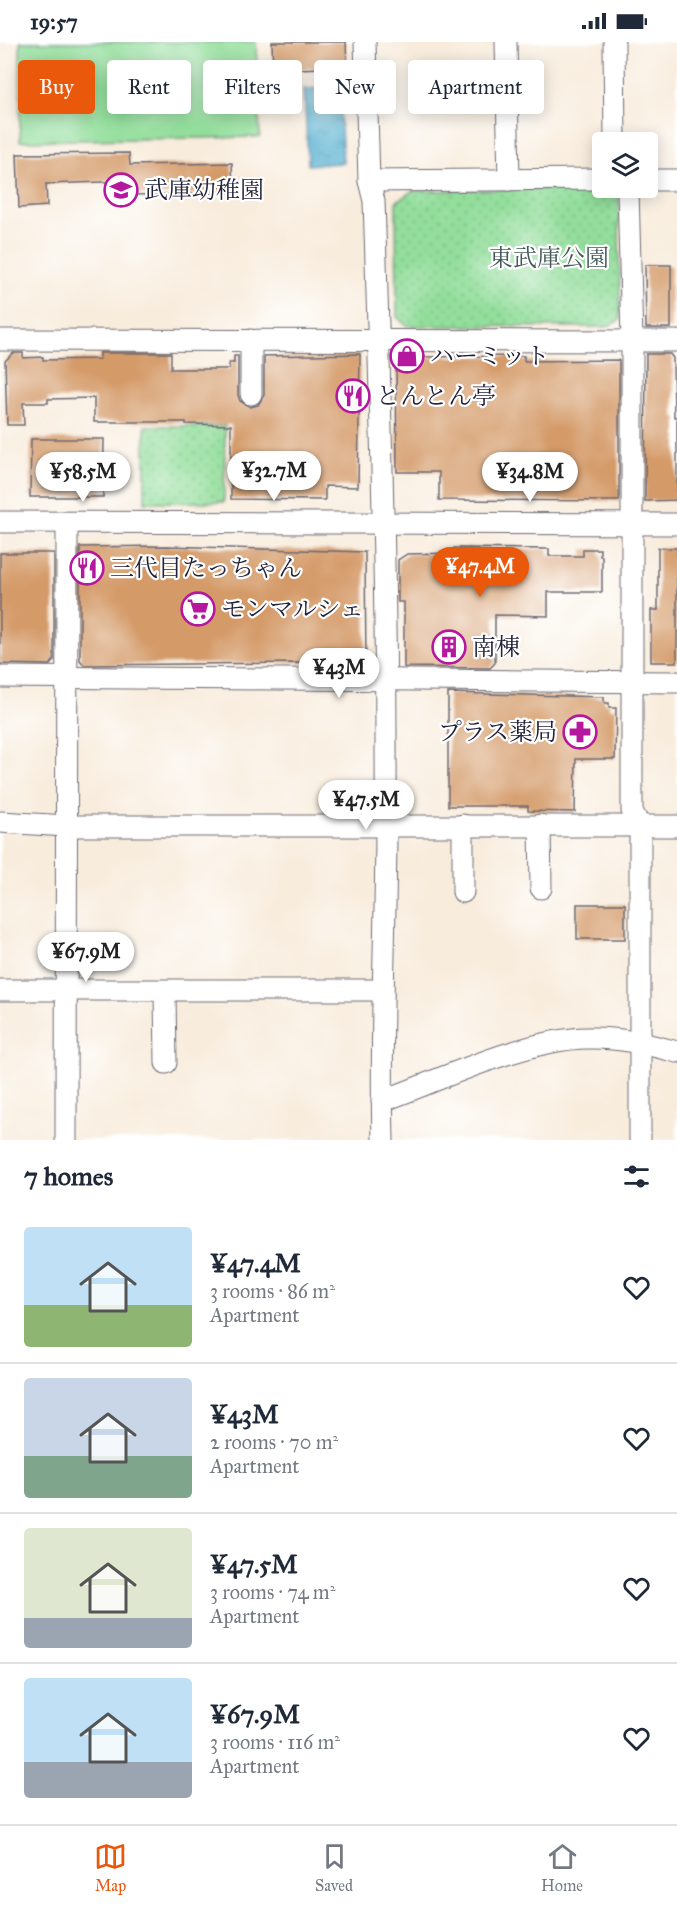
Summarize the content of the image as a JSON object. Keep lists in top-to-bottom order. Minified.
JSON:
{"parks":["東武庫公園"],"places":{"school or university":["武庫幼稚園"],"shop":["ハーミット"],"restaurant":["とんとん亭","三代目たっちゃん"],"supermarket":["モンマルシェ"],"building":["南棟"],"pharmacy":["プラス薬局"]},"page":{"status":"19:57","chip":["Buy","Rent","Filters","New","Apartment"],"price":["¥32.7M","¥58.5M","¥34.8M","¥47.4M","¥43M","¥47.5M","¥67.9M"],"heading":"7 homes","list":[{"name":"¥47.4M","note":"3 rooms · 86 m² · Apartment"},{"name":"¥43M","note":"2 rooms · 70 m² · Apartment"},{"name":"¥47.5M","note":"3 rooms · 74 m² · Apartment"},{"name":"¥67.9M","note":"3 rooms · 116 m² · Apartment"}],"tabs":["Map","Saved","Home"]}}
